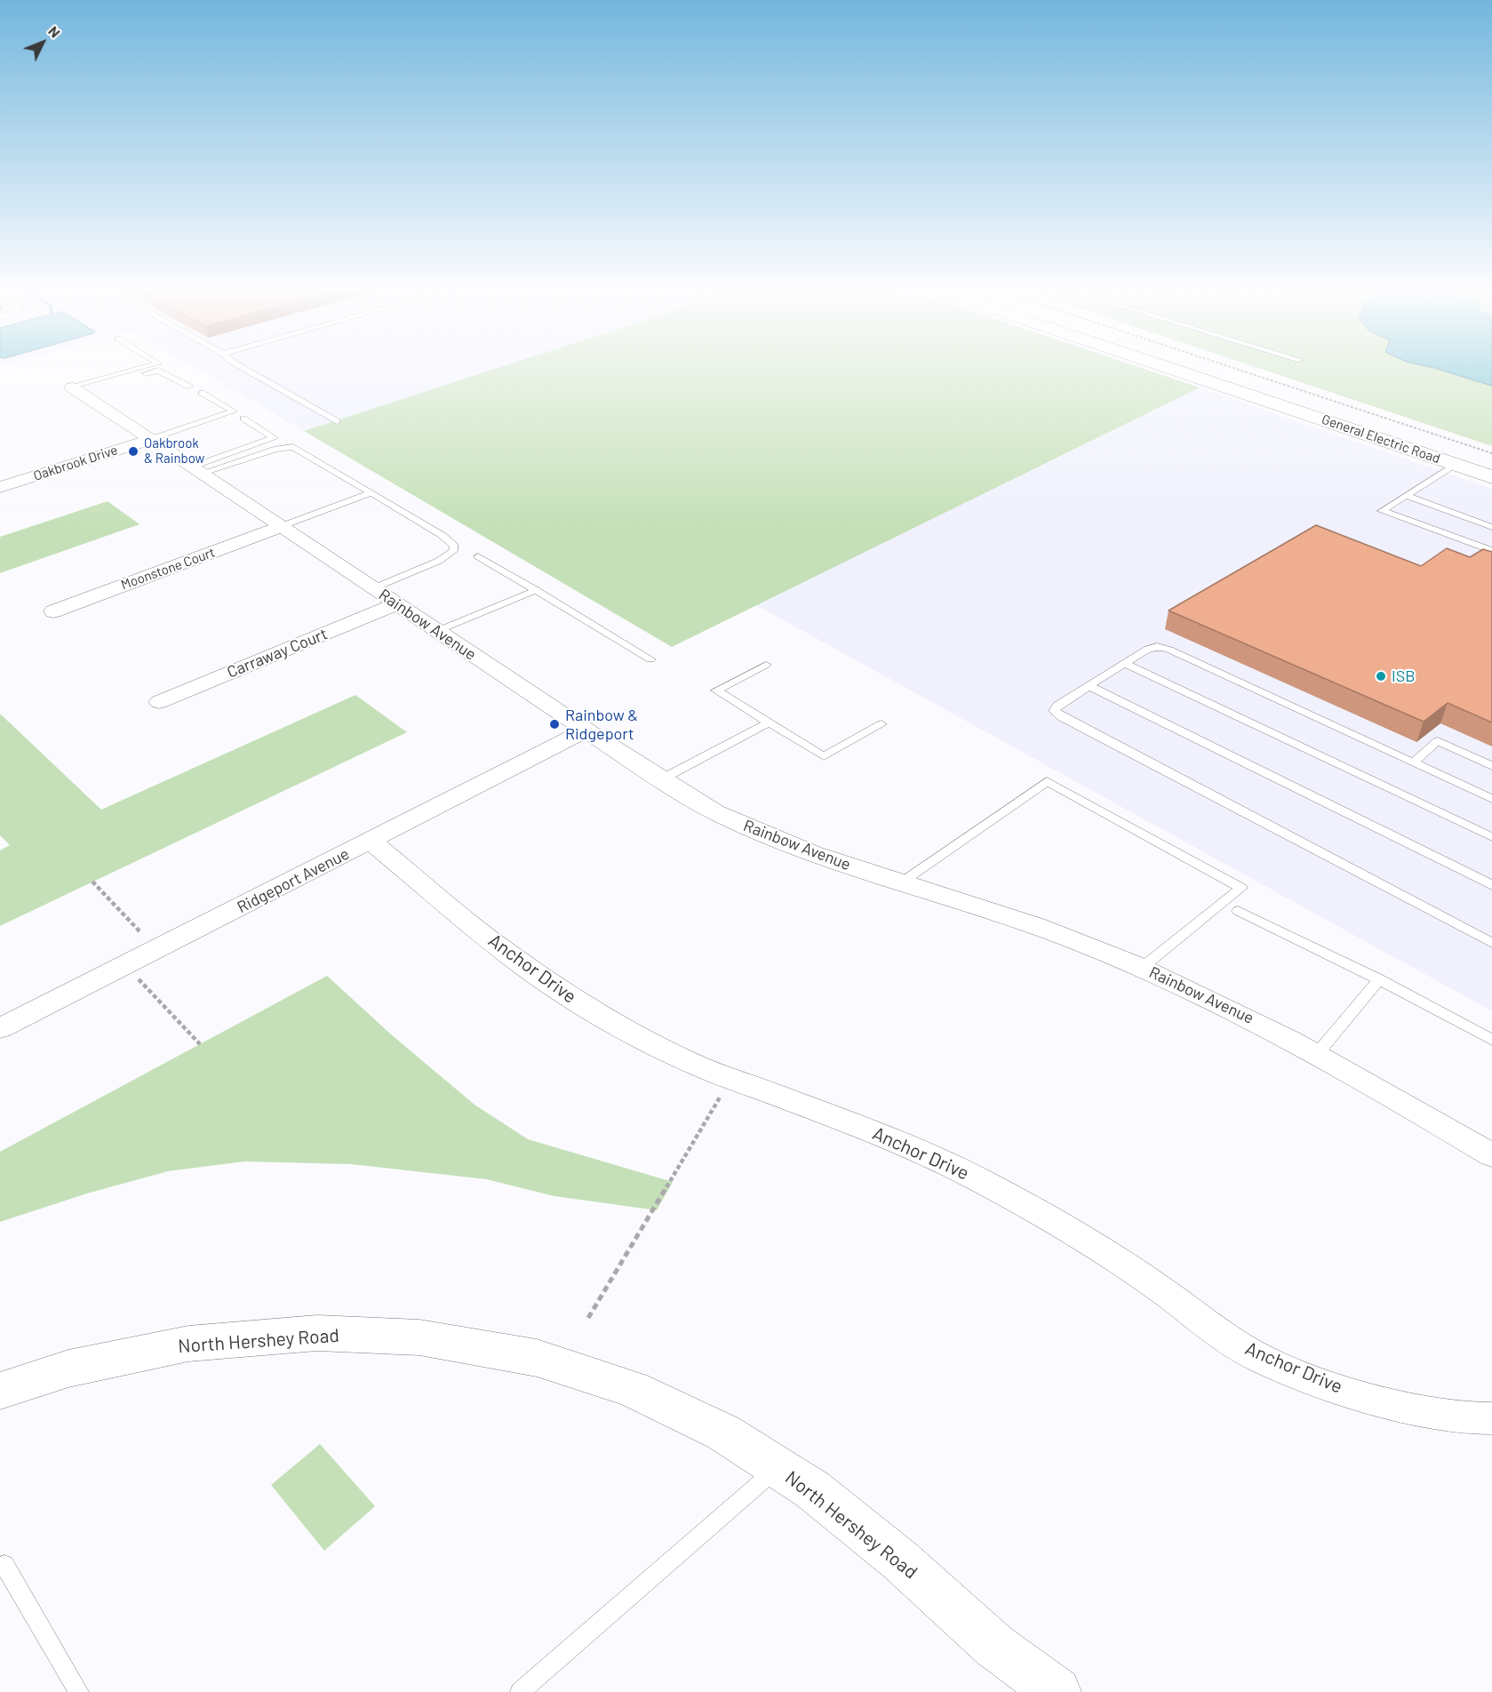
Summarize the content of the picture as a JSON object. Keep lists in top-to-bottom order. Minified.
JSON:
{"streets":{"main road":["General Electric Road","North Hershey Road"],"street":["Oakbrook Drive","Moonstone Court","Rainbow Avenue","Carraway Court","Ridgeport Avenue","Anchor Drive"]},"crossings":[["Oakbrook Drive","Rainbow Avenue"],["Moonstone Court","Rainbow Avenue"],["Rainbow Avenue","Carraway Court"],["Rainbow Avenue","Ridgeport Avenue"],["Ridgeport Avenue","Anchor Drive"]],"places":["Oakbrook & Rainbow","ISB","Rainbow & Ridgeport"],"north":"top right"}
